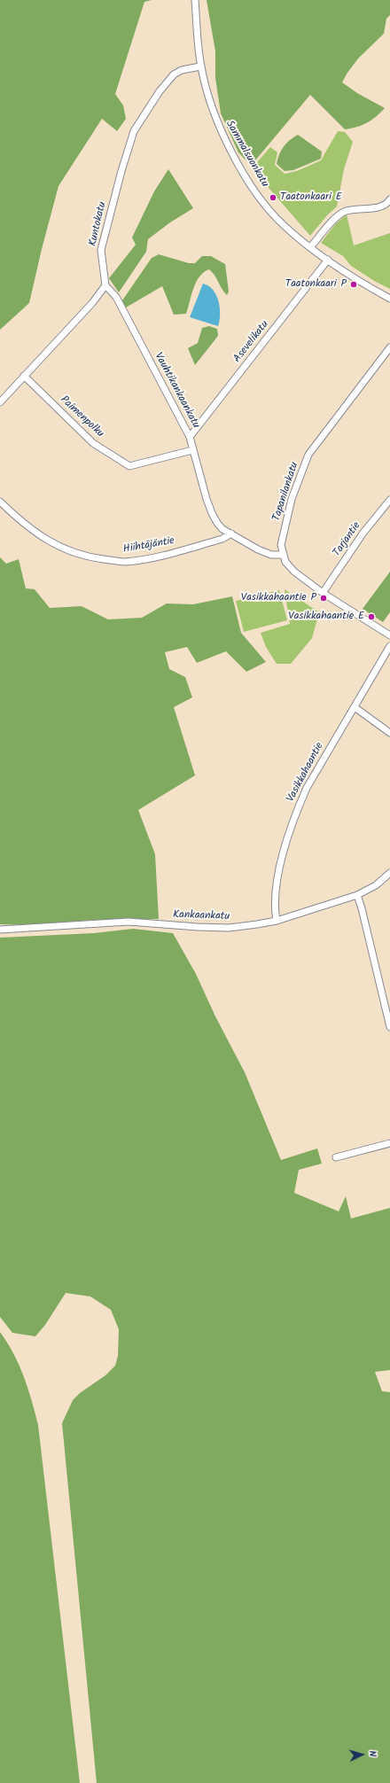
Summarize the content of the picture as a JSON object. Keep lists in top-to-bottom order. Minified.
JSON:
{"streets":{"street":["Sammalsuonkatu","Kuntokatu","Asevelikatu","Vauhtikankaankatu","Paimenpolku","Tapanilankatu","Tarjantie","Hiihtäjäntie","Vasikkahaantie","Kankaankatu"]},"crossings":[["Sammalsuonkatu","Kuntokatu"],["Sammalsuonkatu","Asevelikatu"],["Kuntokatu","Vauhtikankaankatu"],["Asevelikatu","Vauhtikankaankatu"],["Vauhtikankaankatu","Paimenpolku"],["Vauhtikankaankatu","Tapanilankatu"],["Vauhtikankaankatu","Hiihtäjäntie"],["Vasikkahaantie","Kankaankatu"]],"places":["Taatonkaari E","Taatonkaari P","Vasikkahaantie P","Vasikkahaantie E"],"north":"right"}
